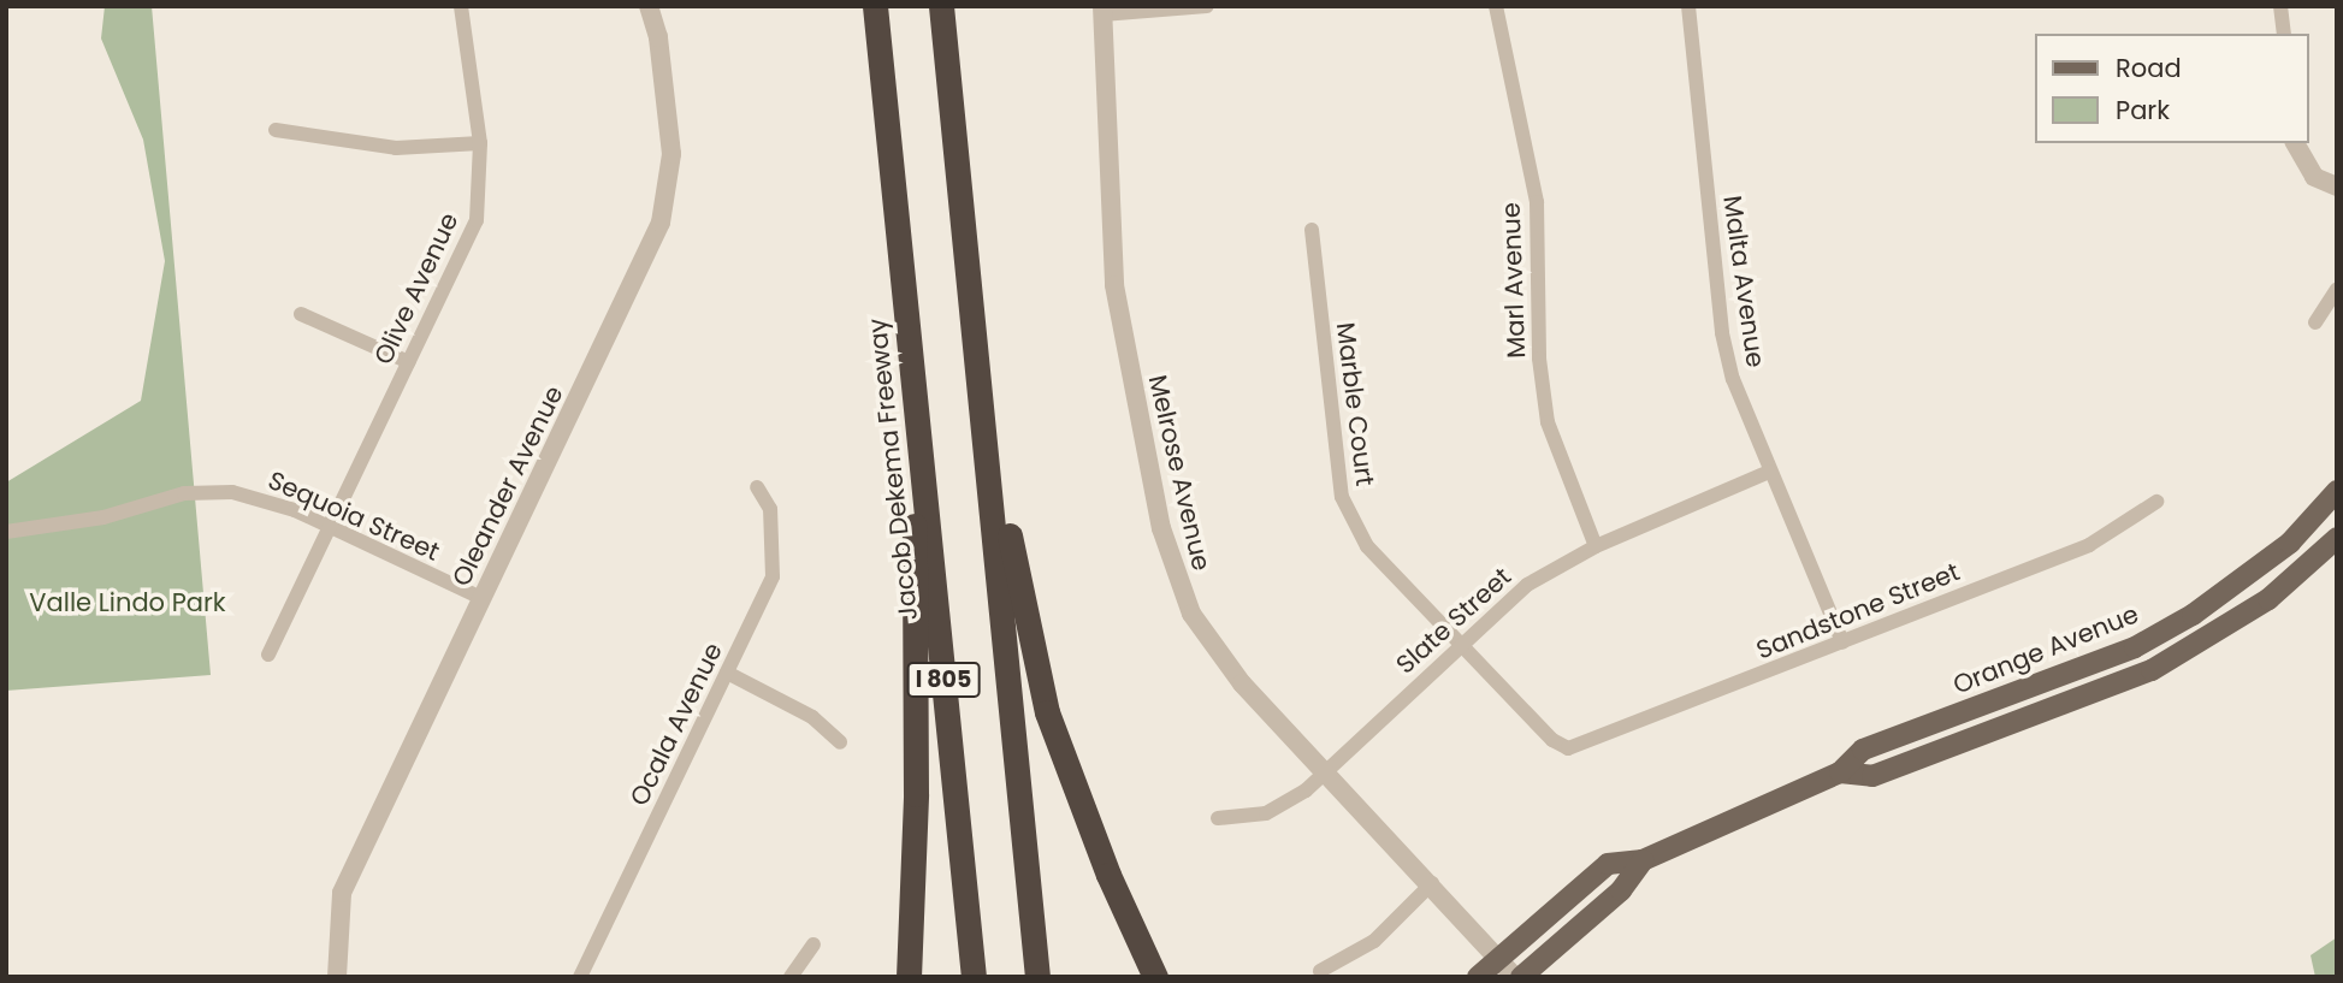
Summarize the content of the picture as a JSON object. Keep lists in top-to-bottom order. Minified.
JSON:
{"streets":{"highway":["Jacob Dekema Freeway","I 805"],"main road":["Orange Avenue"],"street":["Marl Avenue","Malta Avenue","Olive Avenue","Marble Court","Melrose Avenue","Oleander Avenue","Sequoia Street","Sandstone Street","Slate Street","Ocala Avenue"]},"crossings":[["Marl Avenue","Slate Street"],["Malta Avenue","Sandstone Street"],["Malta Avenue","Slate Street"],["Olive Avenue","Sequoia Street"],["Marble Court","Sandstone Street"],["Marble Court","Slate Street"],["Melrose Avenue","Slate Street"],["Melrose Avenue","Orange Avenue"],["Oleander Avenue","Sequoia Street"]],"parks":["Valle Lindo Park"],"legend":["Road","Park"]}
